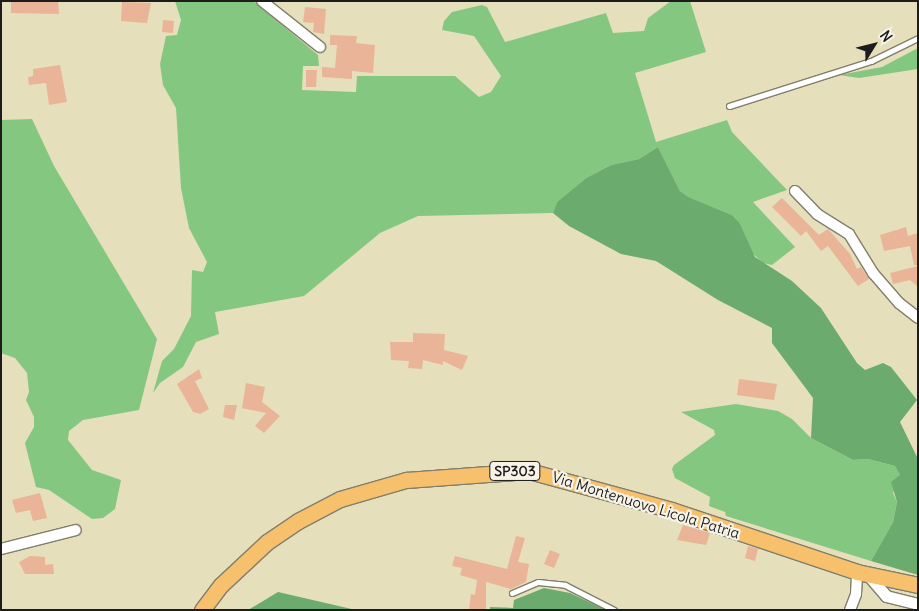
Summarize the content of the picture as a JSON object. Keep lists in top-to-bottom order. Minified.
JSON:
{"streets":{"main road":["SP303","Via Montenuovo Licola Patria"]},"north":"top right"}
